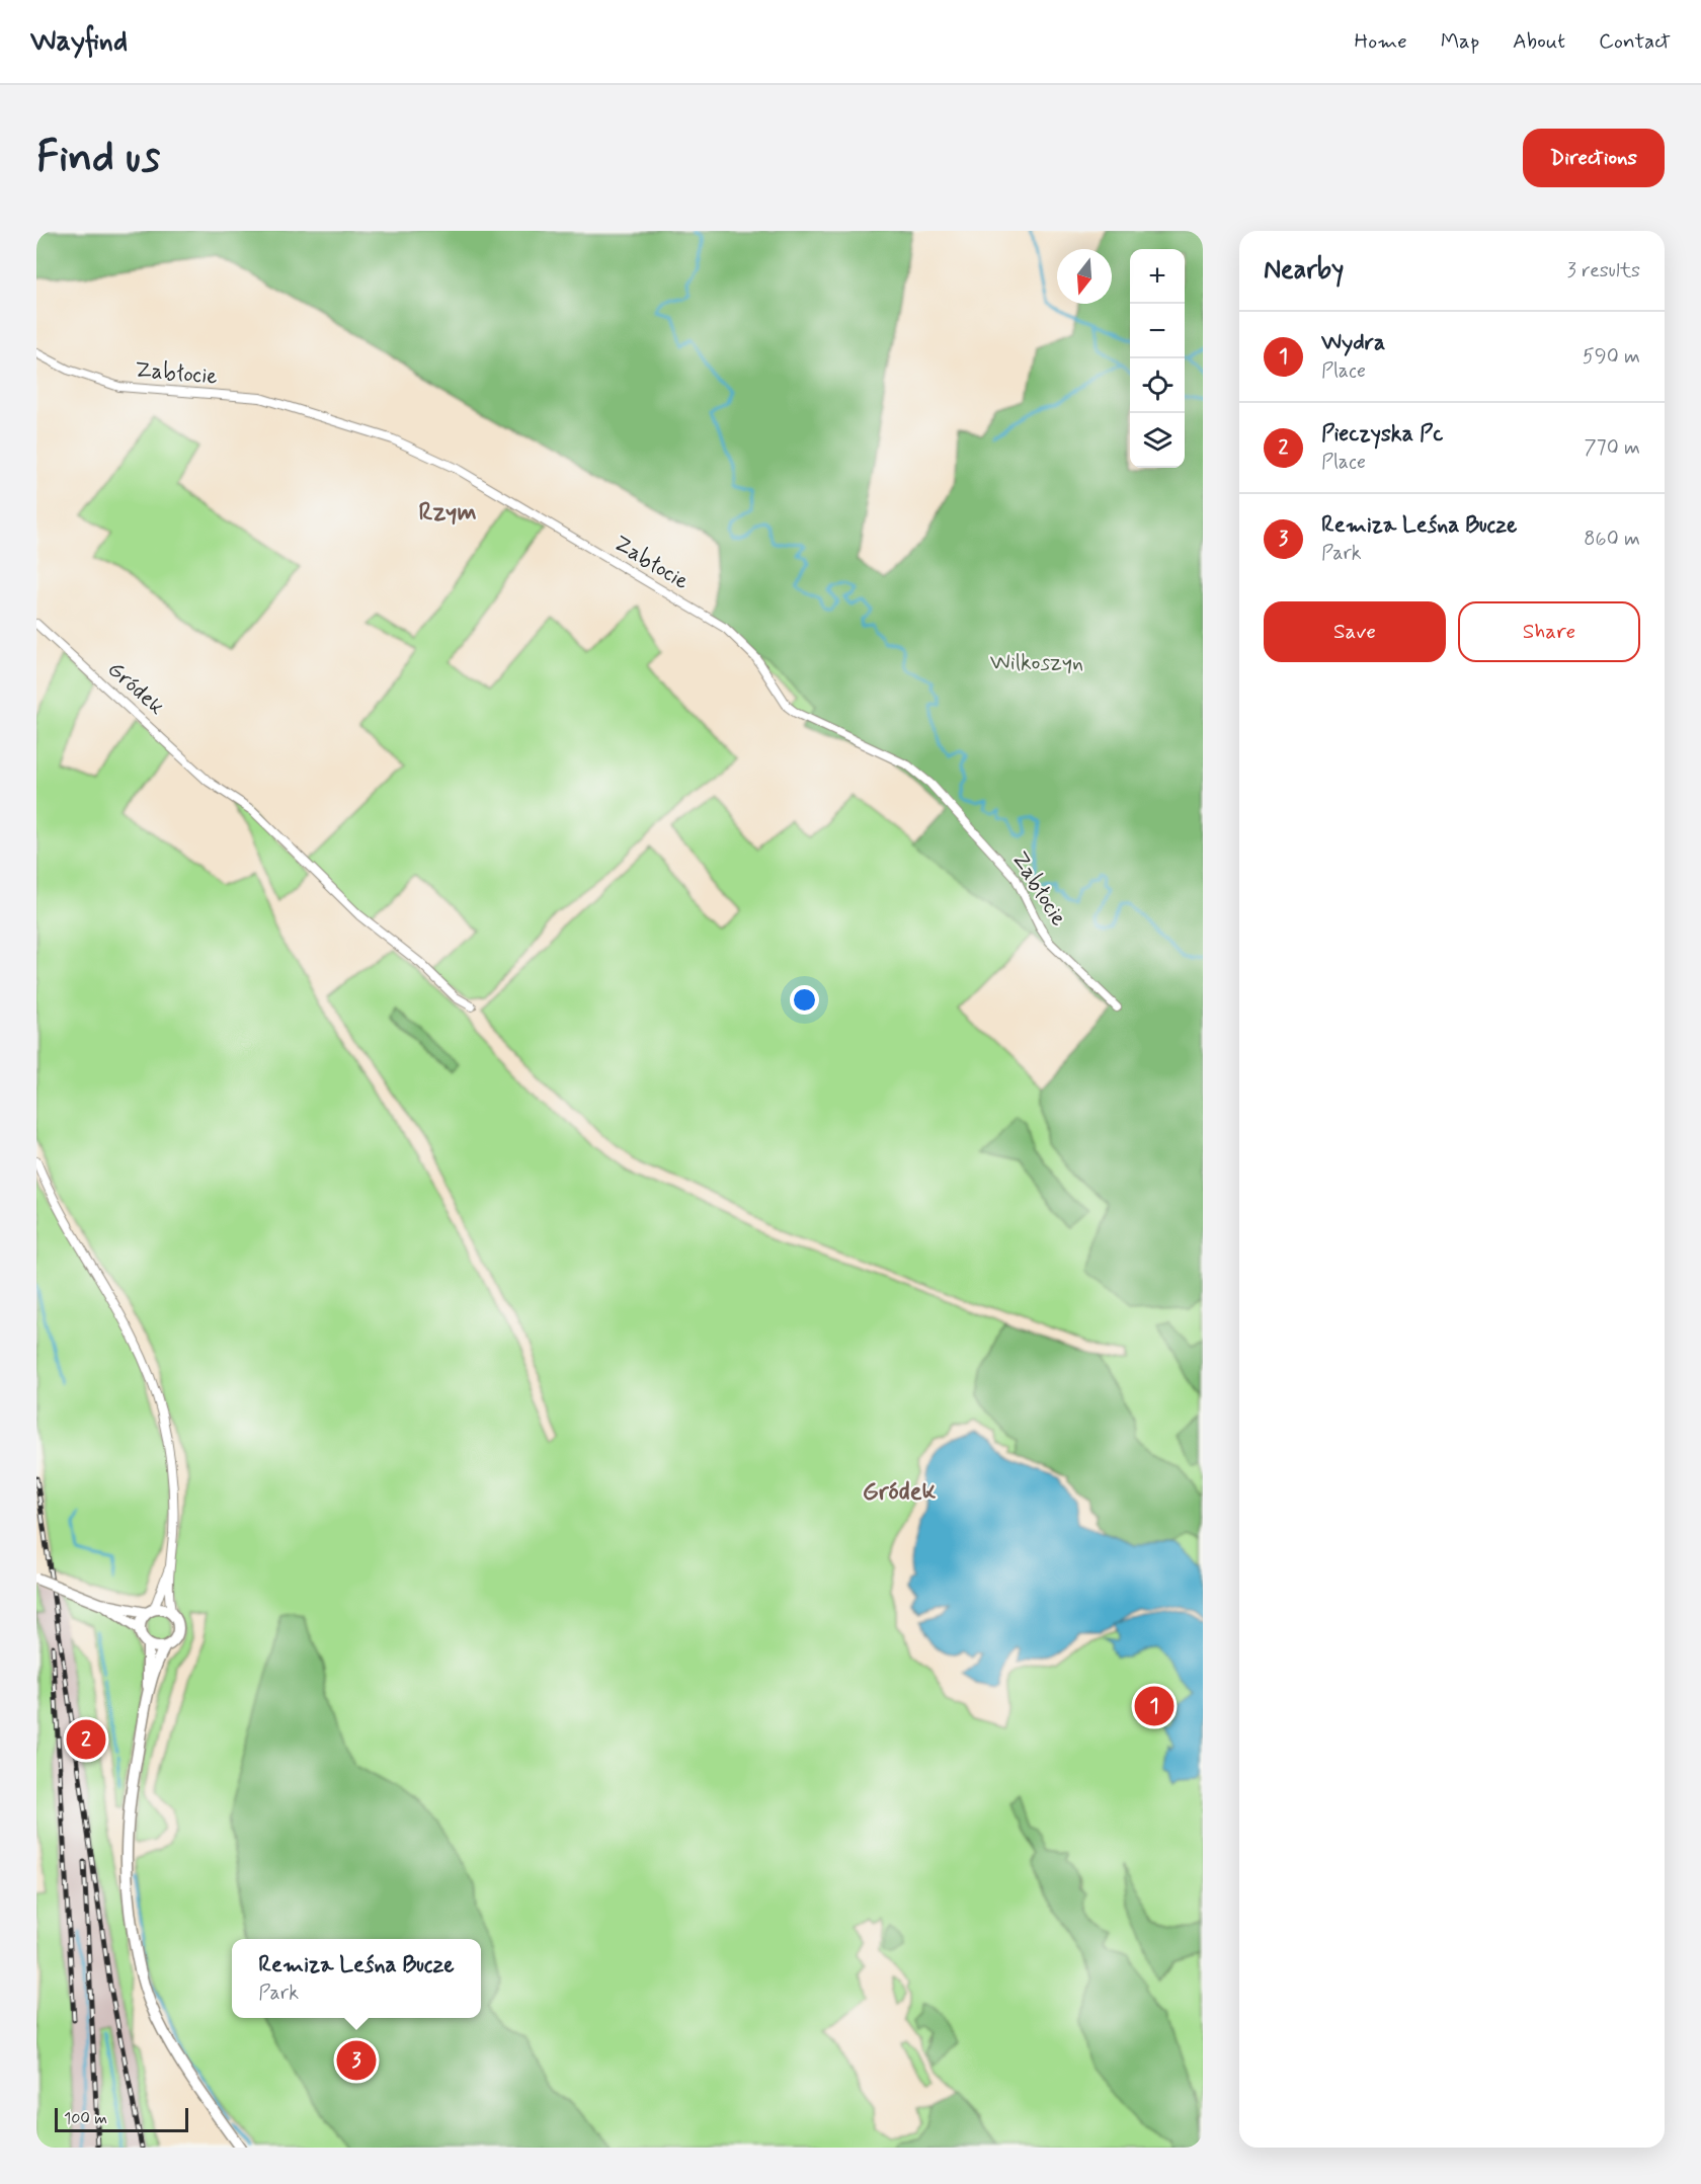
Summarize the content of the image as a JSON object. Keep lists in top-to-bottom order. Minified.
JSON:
{"streets":{"street":["Zabłocie","Gródek"]},"districts":["Rzym","Gródek"],"parks":["Wilkoszyn"],"scale_bar":"100 m","north":"bottom","page":{"header":"Wayfind","nav":["Home","Map","About","Contact"],"buttons":["Directions",["Save","Share"]],"title":"Find us","heading":["Nearby","3 results"],"map_buttons":["+","−"],"list":[{"mark":"1","name":"Wydra","note":"Place","value":"590 m"},{"mark":"2","name":"Pieczyska Pc","note":"Place","value":"770 m"},{"mark":"3","name":"Remiza Leśna Bucze","note":"Park","value":"860 m"}],"pins":["1","2","3"],"popup":["Remiza Leśna Bucze","Park"],"scale":"100 m"}}
